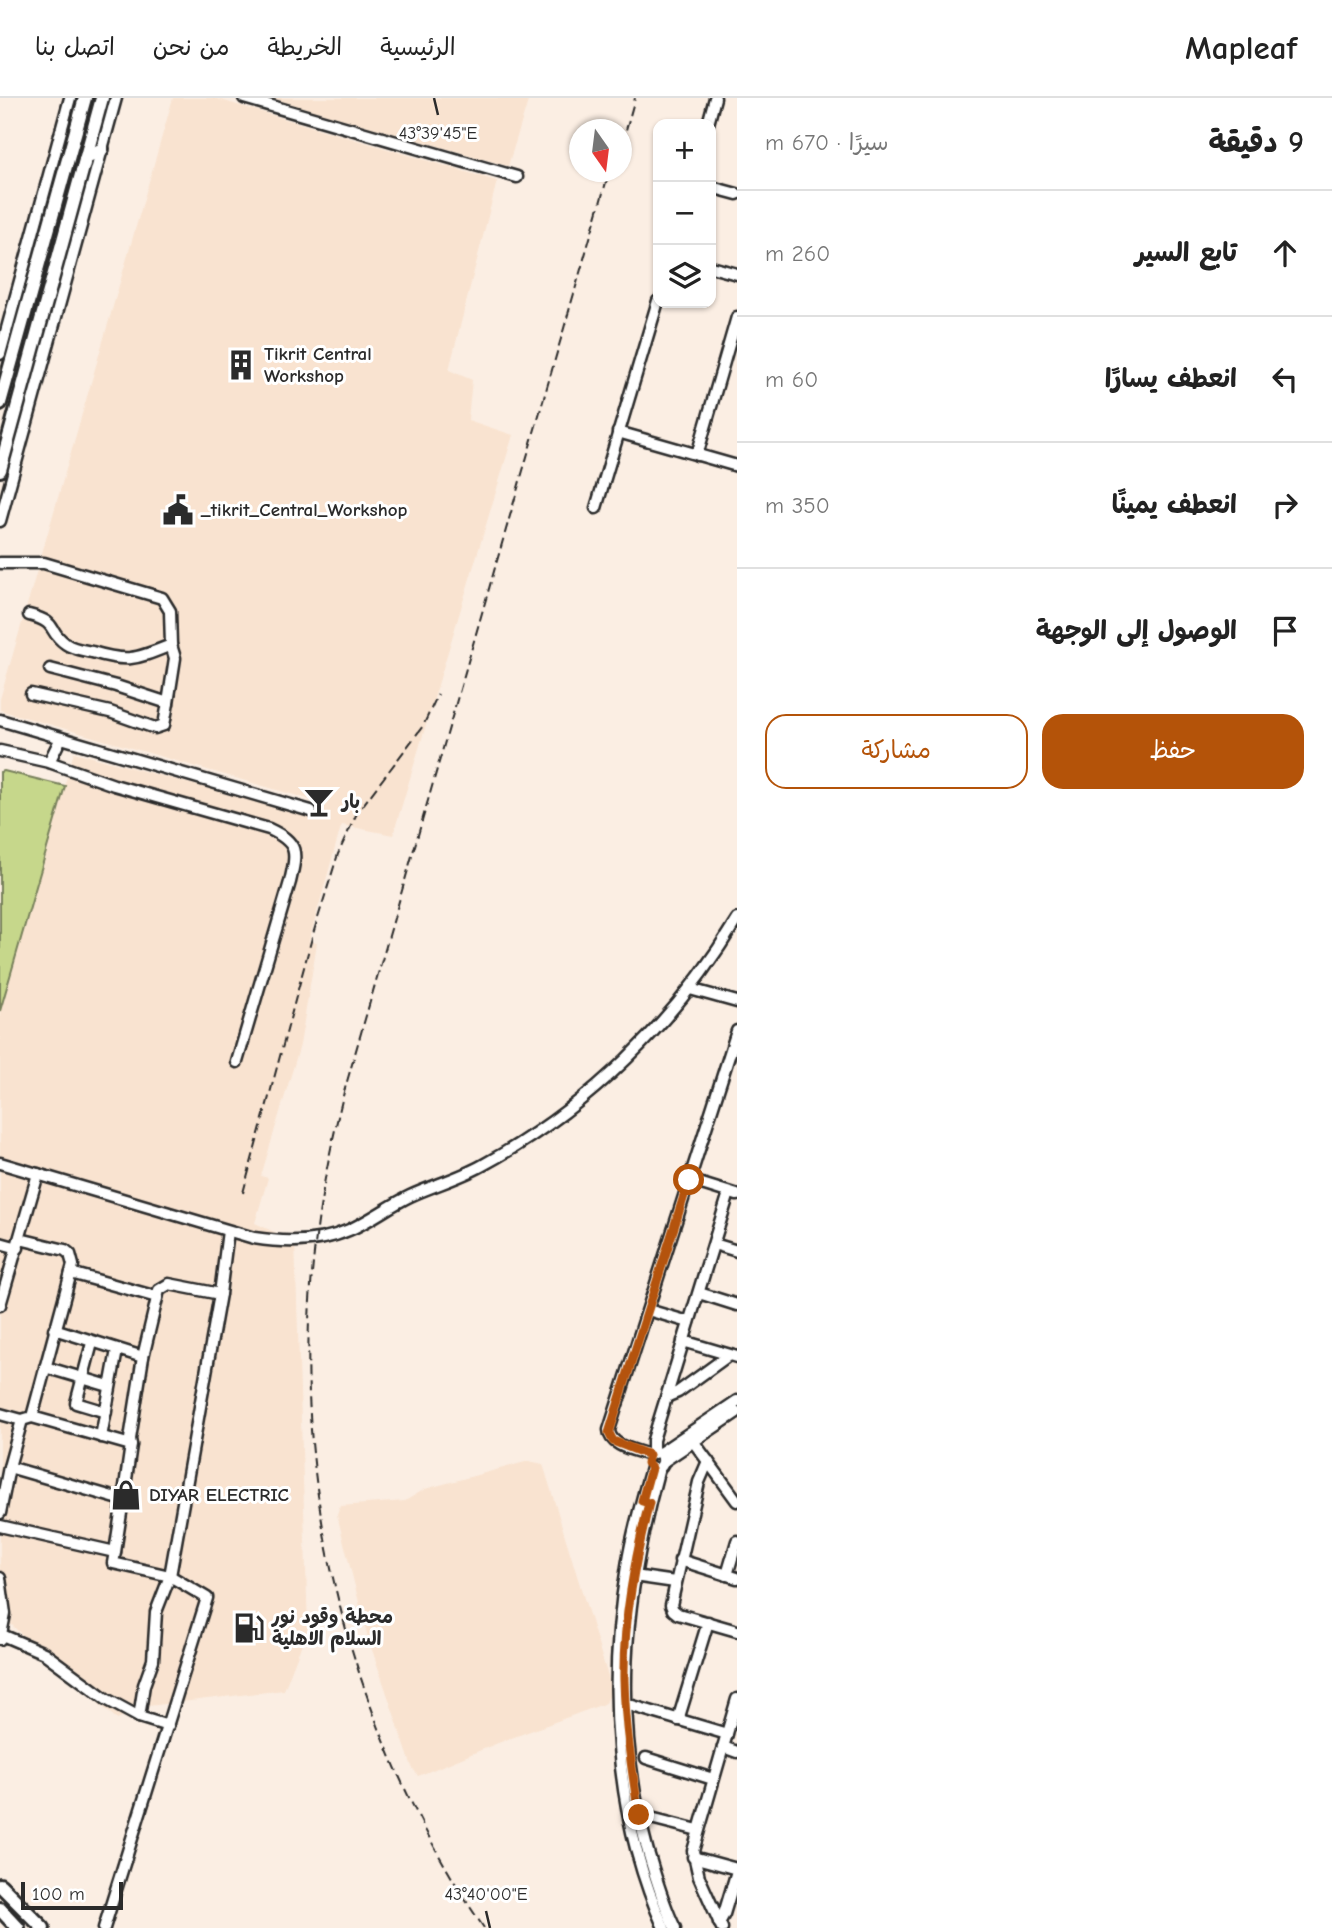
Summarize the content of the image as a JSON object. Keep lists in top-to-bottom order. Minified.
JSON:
{"places":{"building":["Tikrit Central Workshop"],"public building":["_tikrit_Central_Workshop"],"bar":["بار"],"shop":["DIYAR ELECTRIC"],"fuel station":["محطة وقود نور السلام الاهلية"]},"scale_bar":"100 m","north":"bottom","page":{"header":"Mapleaf","nav":["الرئيسية","الخريطة","من نحن","اتصل بنا"],"heading":["9 دقيقة","سيرًا · 670 m"],"map_buttons":["+","−"],"list":[["تابع السير","260 m"],["انعطف يسارًا","60 m"],["انعطف يمينًا","350 m"],"الوصول إلى الوجهة"],"buttons":["حفظ","مشاركة"],"scale":"100 m"},"coordinates":["43°39'45\"E","43°40'00\"E"]}
